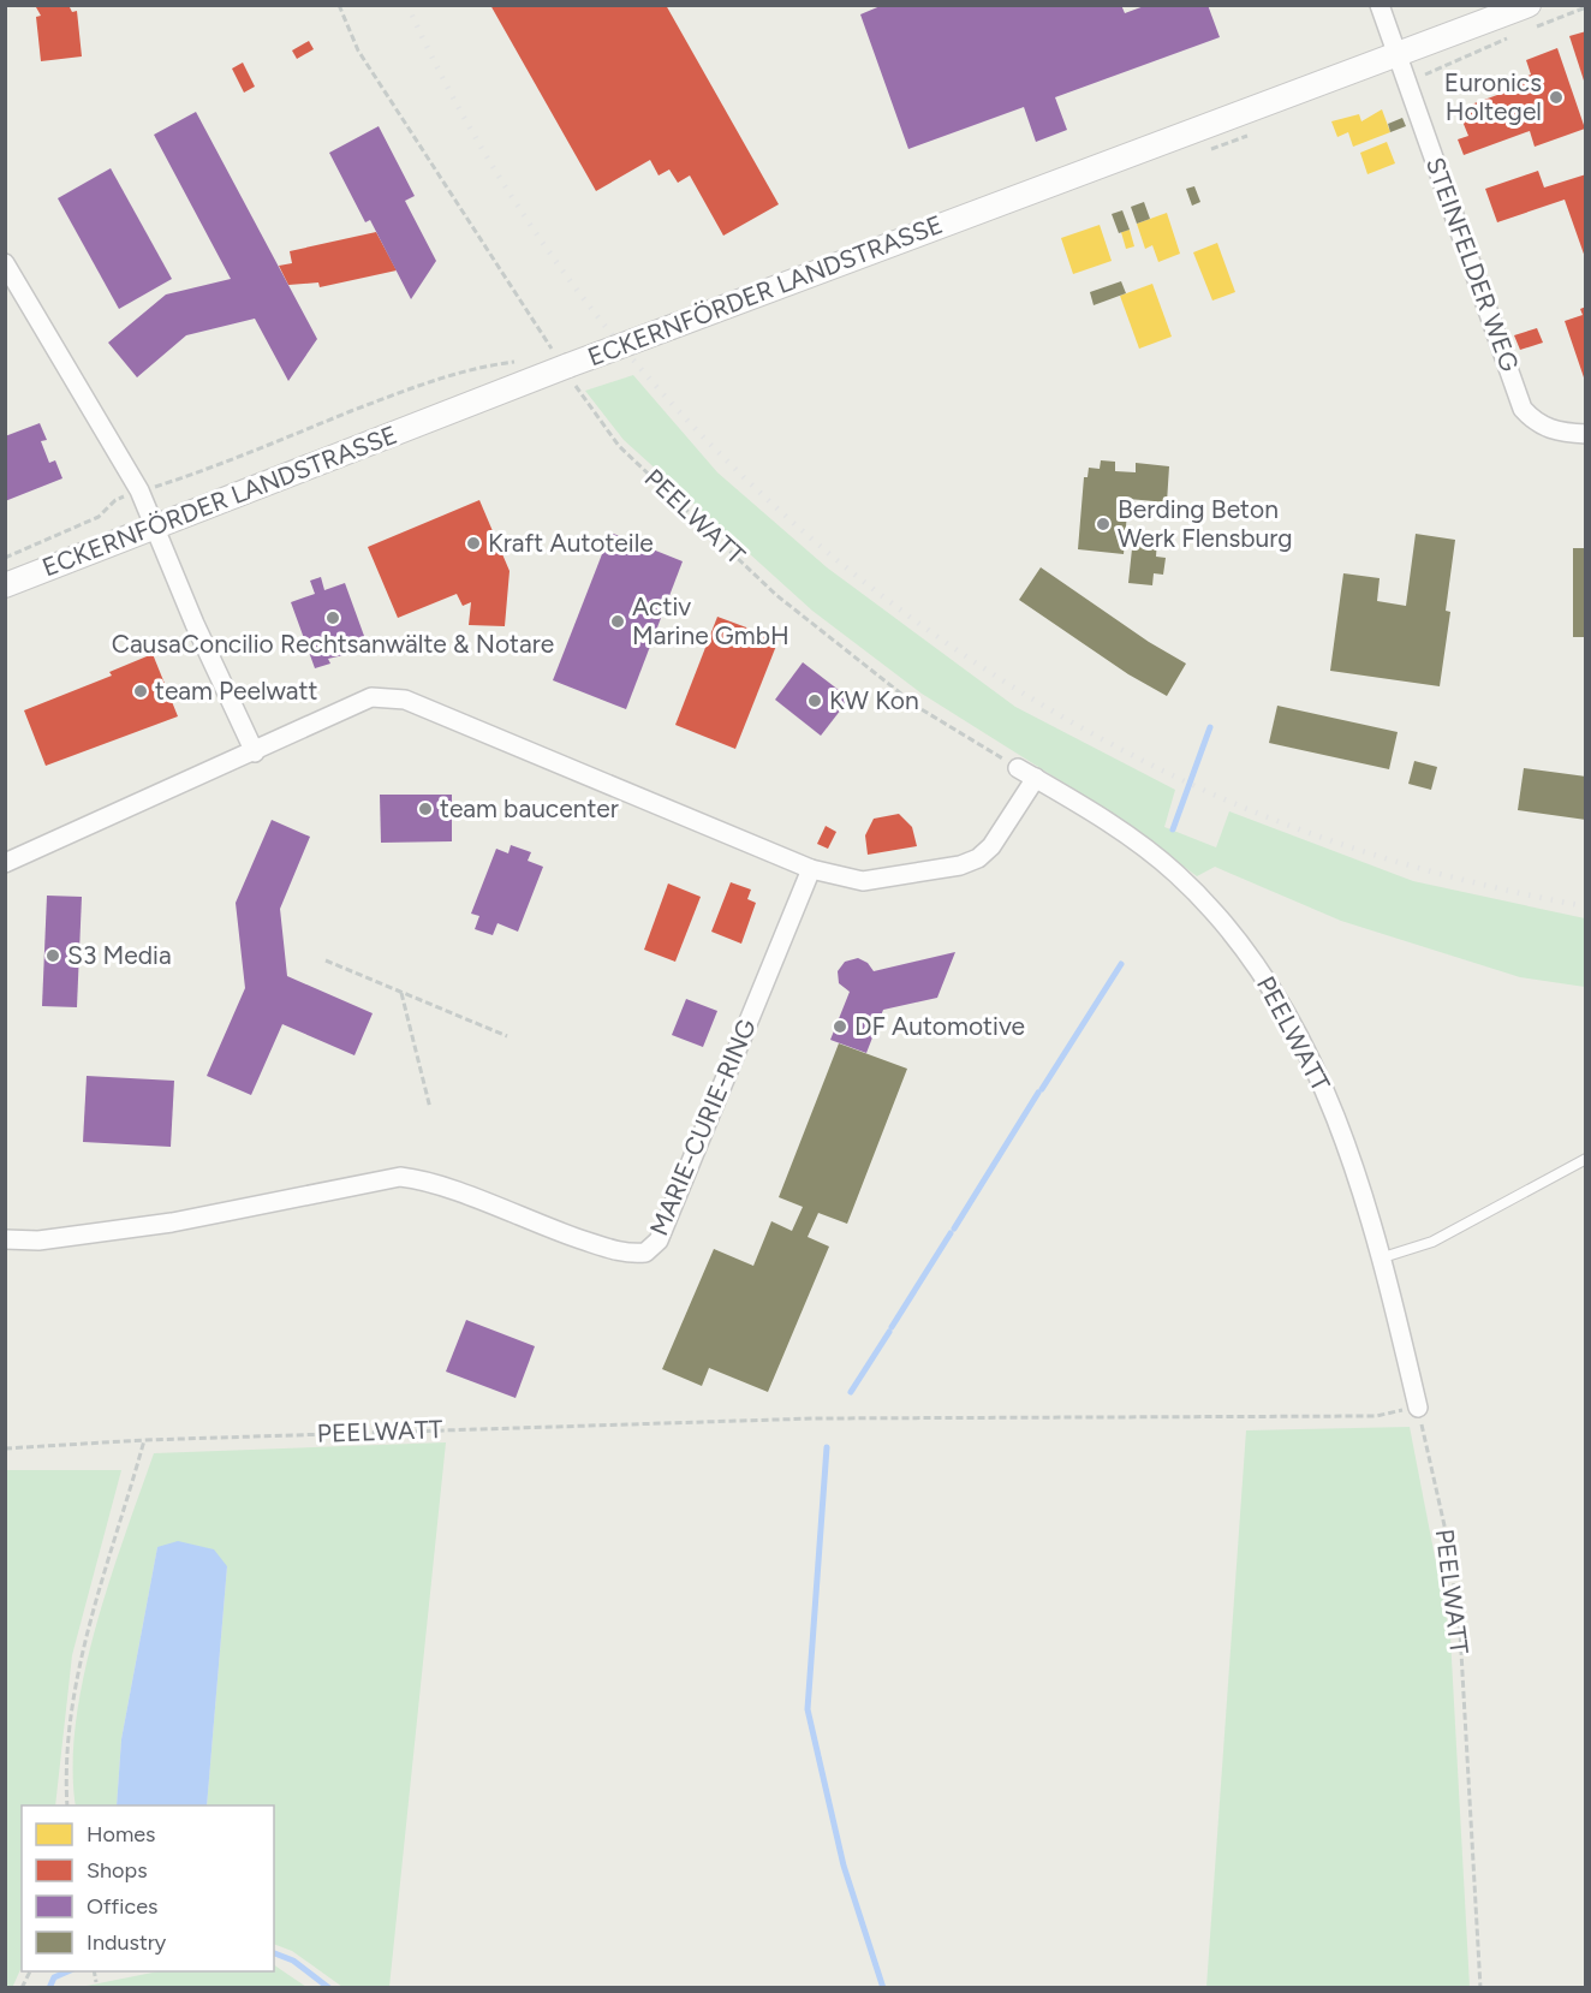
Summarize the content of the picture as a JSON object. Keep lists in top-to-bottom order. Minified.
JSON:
{"streets":{"street":["STEINFELDER WEG","ECKERNFÖRDER LANDSTRASSE","PEELWATT","MARIE-CURIE-RING"]},"crossings":[["STEINFELDER WEG","ECKERNFÖRDER LANDSTRASSE"],["ECKERNFÖRDER LANDSTRASSE","PEELWATT"]],"places":["Euronics Holtegel","Berding Beton Werk Flensburg","Kraft Autoteile","CausaConcilio Rechtsanwälte & Notare","Activ Marine GmbH","team Peelwatt","KW Kon","team baucenter","S3 Media","DF Automotive"],"legend":["Homes","Shops","Offices","Industry"]}
